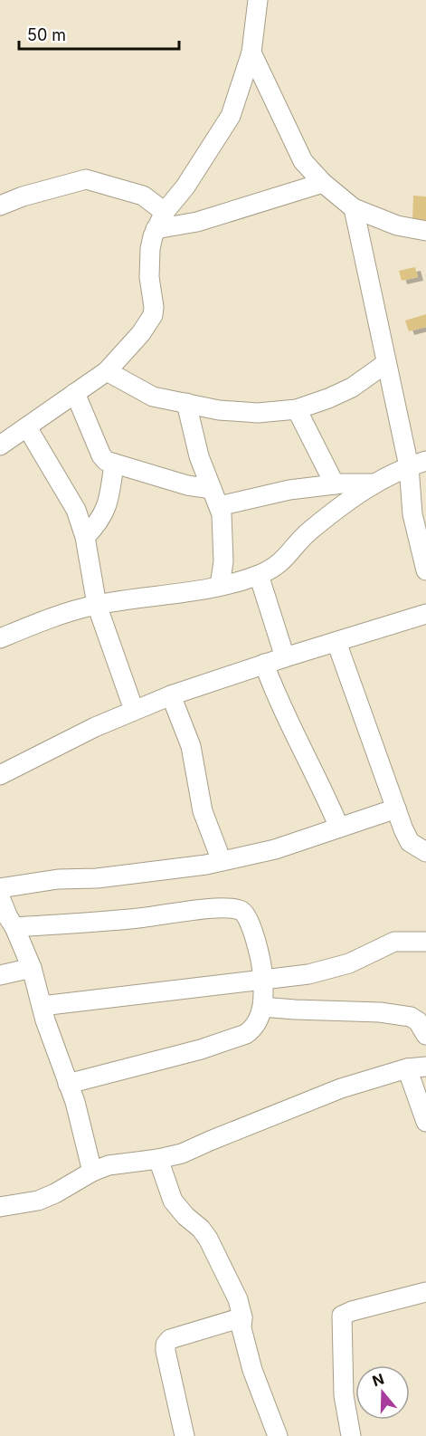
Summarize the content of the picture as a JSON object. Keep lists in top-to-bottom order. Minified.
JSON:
{"scale_bar":"50 m","north":"top"}
